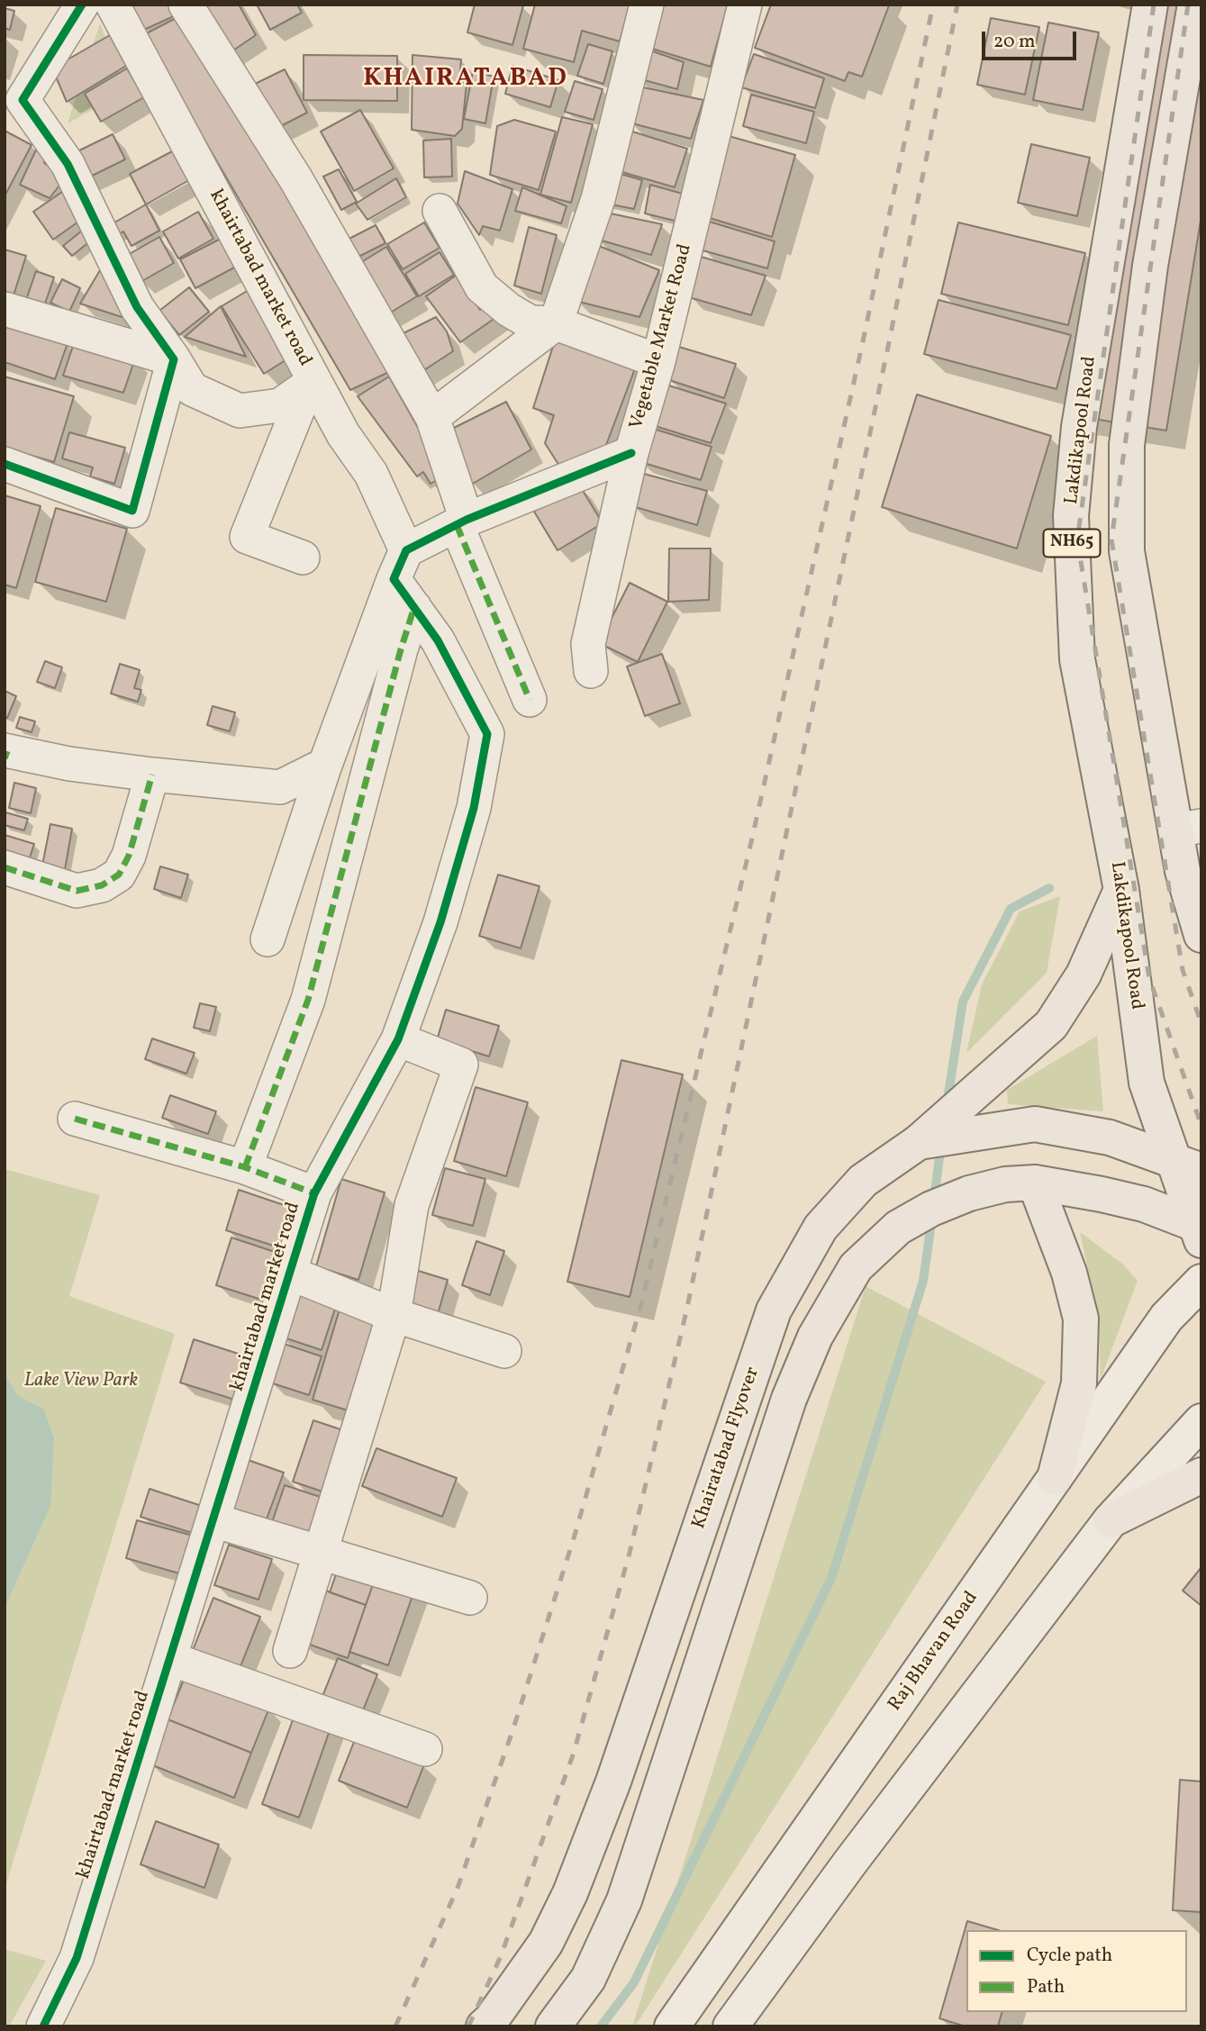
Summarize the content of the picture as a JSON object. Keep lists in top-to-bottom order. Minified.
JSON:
{"streets":{"main road":["Lakdikapool Road","NH65","Khairatabad Flyover","Raj Bhavan Road"],"street":["khairtabad market road","Vegetable Market Road"]},"crossings":[["Lakdikapool Road","Khairatabad Flyover"]],"districts":["KHAIRATABAD"],"parks":["Lake View Park"],"legend":["Cycle path","Path"],"scale_bar":"20 m"}
